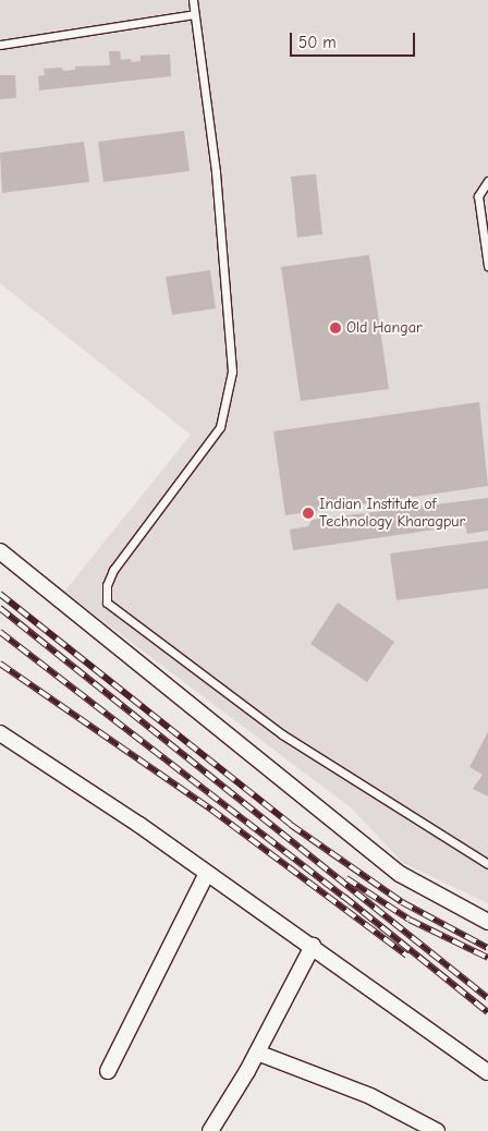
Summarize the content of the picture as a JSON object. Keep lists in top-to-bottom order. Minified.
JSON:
{"places":["Old Hangar","Indian Institute of Technology Kharagpur"],"scale_bar":"50 m"}
